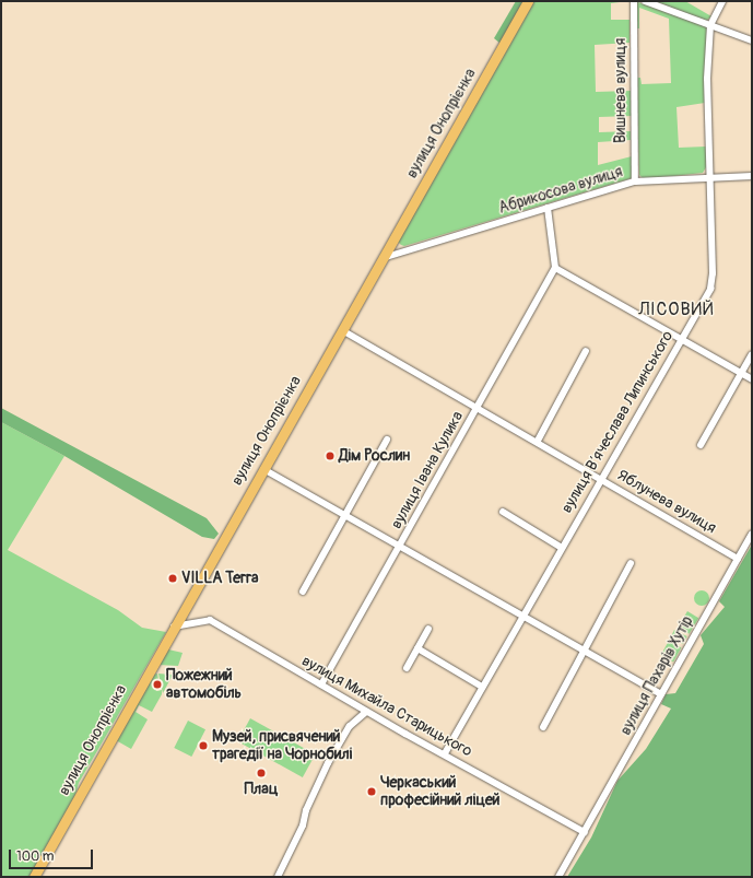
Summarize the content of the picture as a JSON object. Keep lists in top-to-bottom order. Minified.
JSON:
{"streets":{"main road":["вулиця Онопрієнка"],"street":["Вишнева вулиця","Абрикосова вулиця","вулиця Вʼячеслава Липинського","вулиця Івана Кулика","Яблунева вулиця","вулиця Пахарів Хутір","вулиця Михайла Старицького"]},"crossings":[["Вишнева вулиця","Абрикосова вулиця"],["вулиця Онопрієнка","Абрикосова вулиця"],["вулиця Онопрієнка","Яблунева вулиця"],["вулиця Онопрієнка","вулиця Михайла Старицького"],["Абрикосова вулиця","вулиця Вʼячеслава Липинського"],["вулиця Вʼячеслава Липинського","Яблунева вулиця"],["вулиця Вʼячеслава Липинського","вулиця Михайла Старицького"],["вулиця Івана Кулика","Яблунева вулиця"],["вулиця Івана Кулика","вулиця Михайла Старицького"],["Яблунева вулиця","вулиця Пахарів Хутір"],["вулиця Пахарів Хутір","вулиця Михайла Старицького"]],"districts":["ЛІСОВИЙ"],"places":["Дім Рослин","VILLA Terra","Пожежний автомобіль","Музей, присвячений трагедії на Чорнобилі","Плац","Черкаський професійний ліцей"],"scale_bar":"100 m"}
